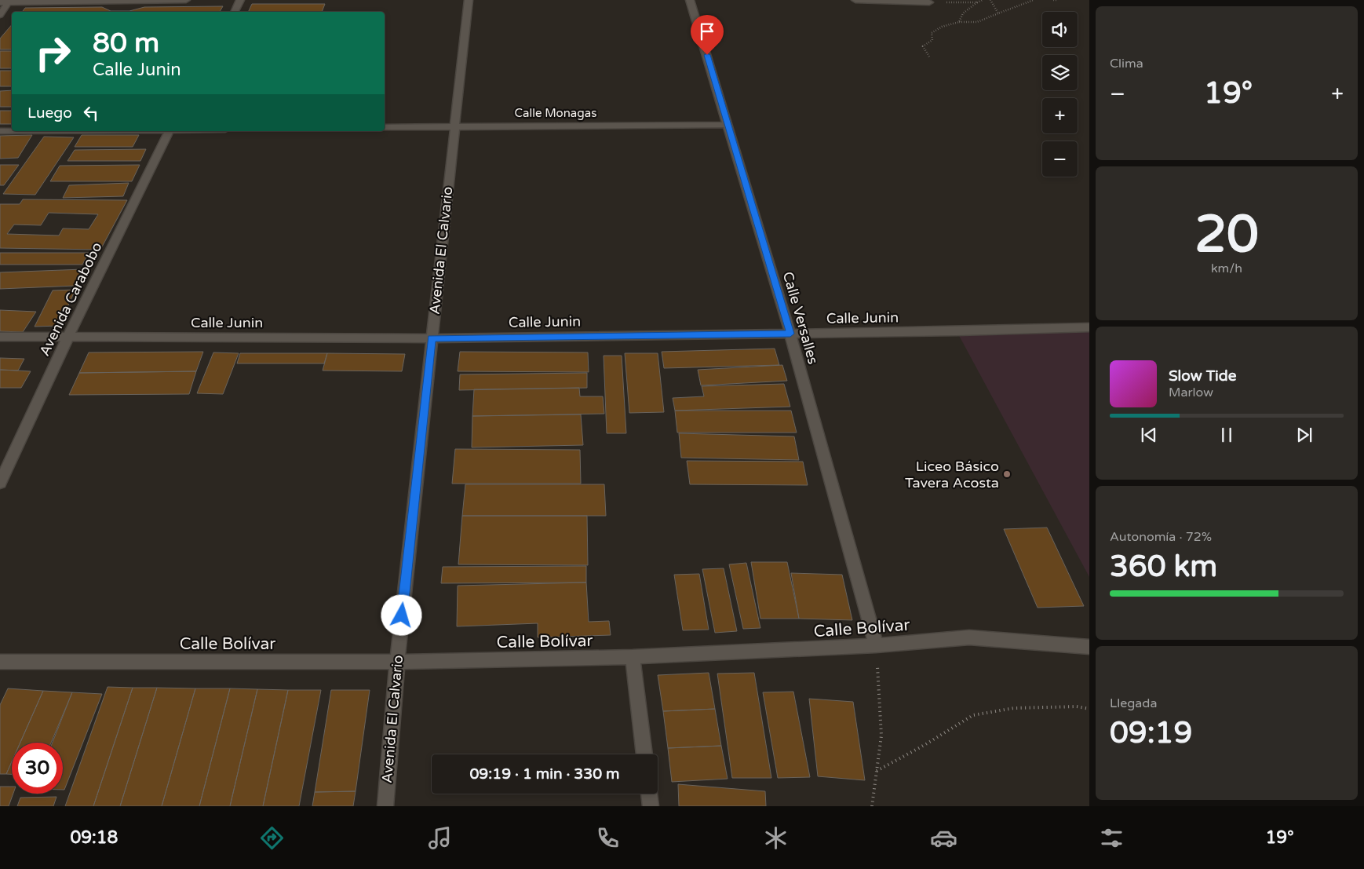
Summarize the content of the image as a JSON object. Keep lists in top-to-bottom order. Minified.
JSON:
{"streets":{"street":["Calle Monagas","Avenida El Calvario","Avenida Carabobo","Calle Versalles","Calle Junin","Calle Bolívar"]},"crossings":[["Calle Monagas","Avenida El Calvario"],["Calle Monagas","Calle Versalles"],["Avenida El Calvario","Calle Junin"],["Avenida El Calvario","Calle Bolívar"],["Avenida Carabobo","Calle Junin"],["Calle Versalles","Calle Junin"],["Calle Versalles","Calle Bolívar"]],"places":["Liceo Básico Tavera Acosta"],"page":{"tile":["Clima",["20","km/h"],["Autonomía · 72%","360 km"],["Llegada","09:19"]],"map_buttons":["+","−"],"turn":["80 m","Calle Junin"],"heat":["−","19°","+"],"then":"Luego","song":["Slow Tide","Marlow"],"limit":"30","trip":"09:19 · 1 min · 330 m","tabs":["09:18","19°"]}}
